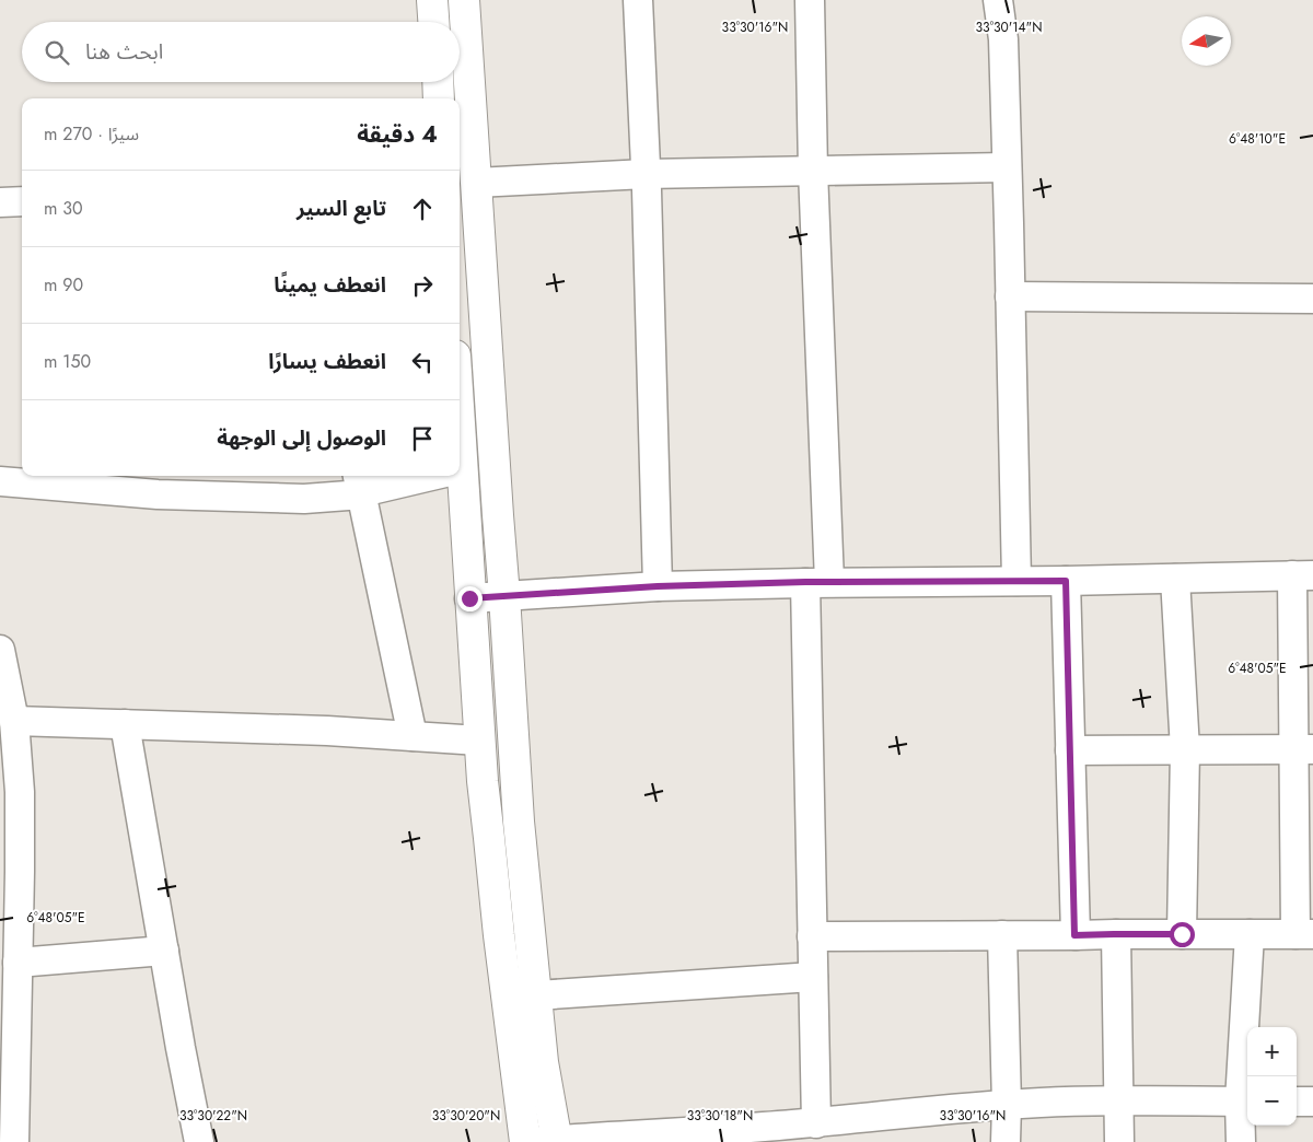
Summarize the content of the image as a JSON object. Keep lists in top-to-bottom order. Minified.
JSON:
{"north":"left","page":{"search":"ابحث هنا","heading":["4 دقيقة","سيرًا · 270 m"],"list":[["تابع السير","30 m"],["انعطف يمينًا","90 m"],["انعطف يسارًا","150 m"],"الوصول إلى الوجهة"],"map_buttons":["+","−"]},"coordinates":["33°30'16\"N","33°30'14\"N","6°48'10\"E","6°48'05\"E","33°30'22\"N","33°30'20\"N","33°30'18\"N"]}
